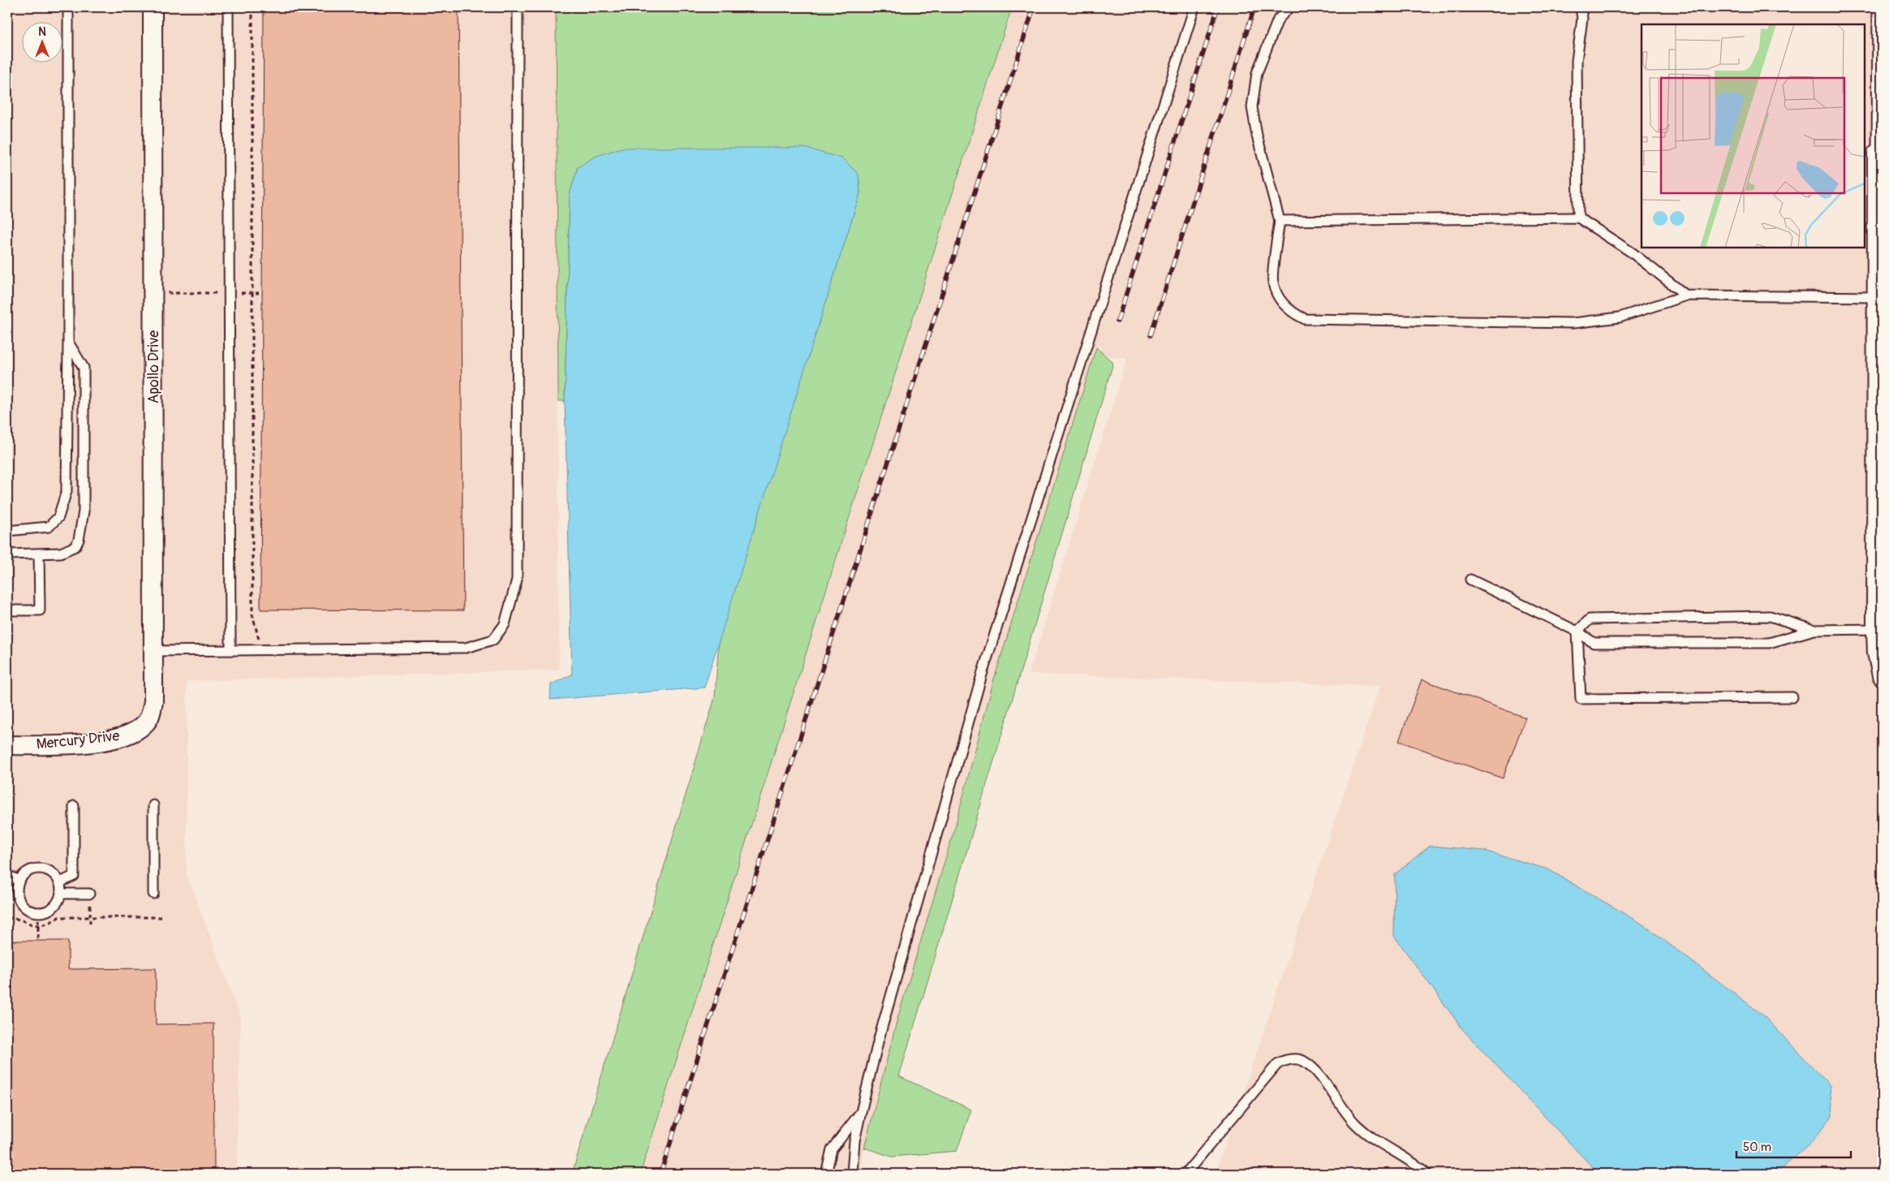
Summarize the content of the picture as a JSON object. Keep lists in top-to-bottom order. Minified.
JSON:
{"streets":{"street":["Apollo Drive","Mercury Drive"]},"crossings":[["Apollo Drive","Mercury Drive"]],"scale_bar":"50 m","north":"top"}
